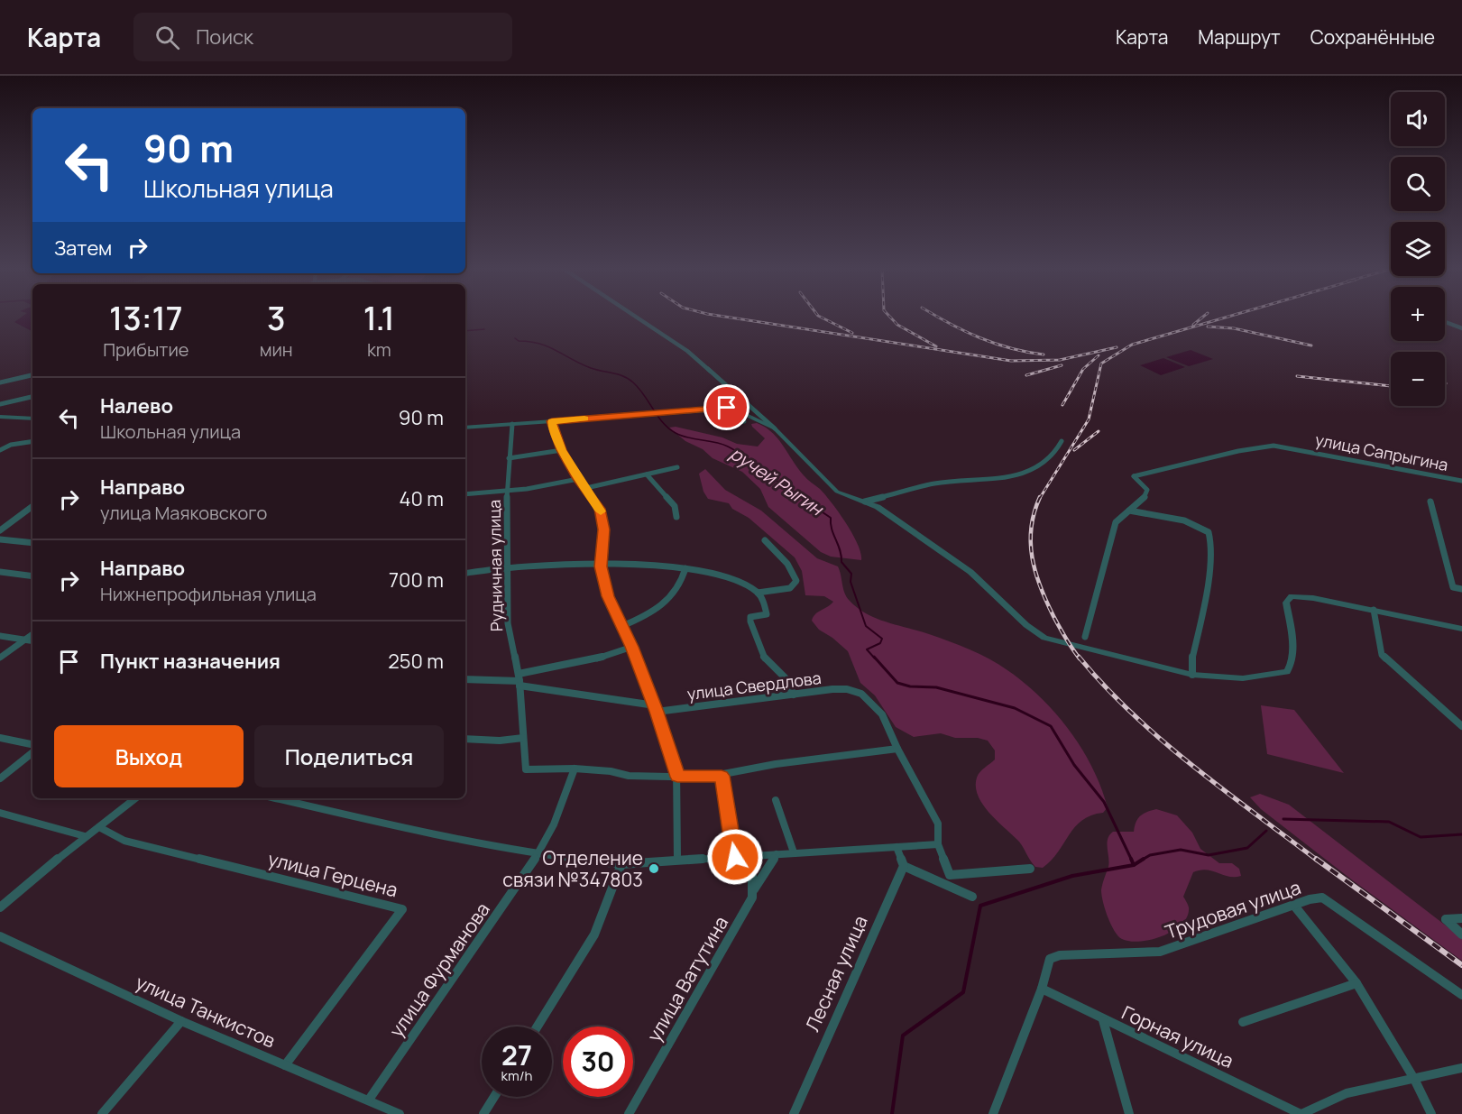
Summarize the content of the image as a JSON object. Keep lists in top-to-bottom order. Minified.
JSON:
{"streets":{"street":["улица Сапрыгина","Рудничная улица","улица Свердлова","улица Герцена","Трудовая улица","улица Фурманова","Лесная улица","улица Ватутина","улица Танкистов","Горная улица"]},"crossings":[["Рудничная улица","улица Свердлова"],["Рудничная улица","улица Фурманова"],["улица Герцена","улица Танкистов"],["Трудовая улица","Горная улица"],["улица Фурманова","улица Танкистов"]],"water":["ручей Рыгин"],"places":["Отделение связи №347803"],"page":{"header":"Карта","search":"Поиск","nav":["Карта","Маршрут","Сохранённые"],"map_buttons":["+","−"],"turn":["90 m","Школьная улица"],"then":"Затем","eta":["13:17","Прибытие","3","мин","1.1","km"],"list":[{"name":"Налево","note":"Школьная улица","value":"90 m"},{"name":"Направо","note":"улица Маяковского","value":"40 m"},{"name":"Направо","note":"Нижнепрофильная улица","value":"700 m"},{"name":"Пункт назначения","value":"250 m"}],"buttons":["Выход","Поделиться"],"speed":"27 km/h","limit":"30"}}
